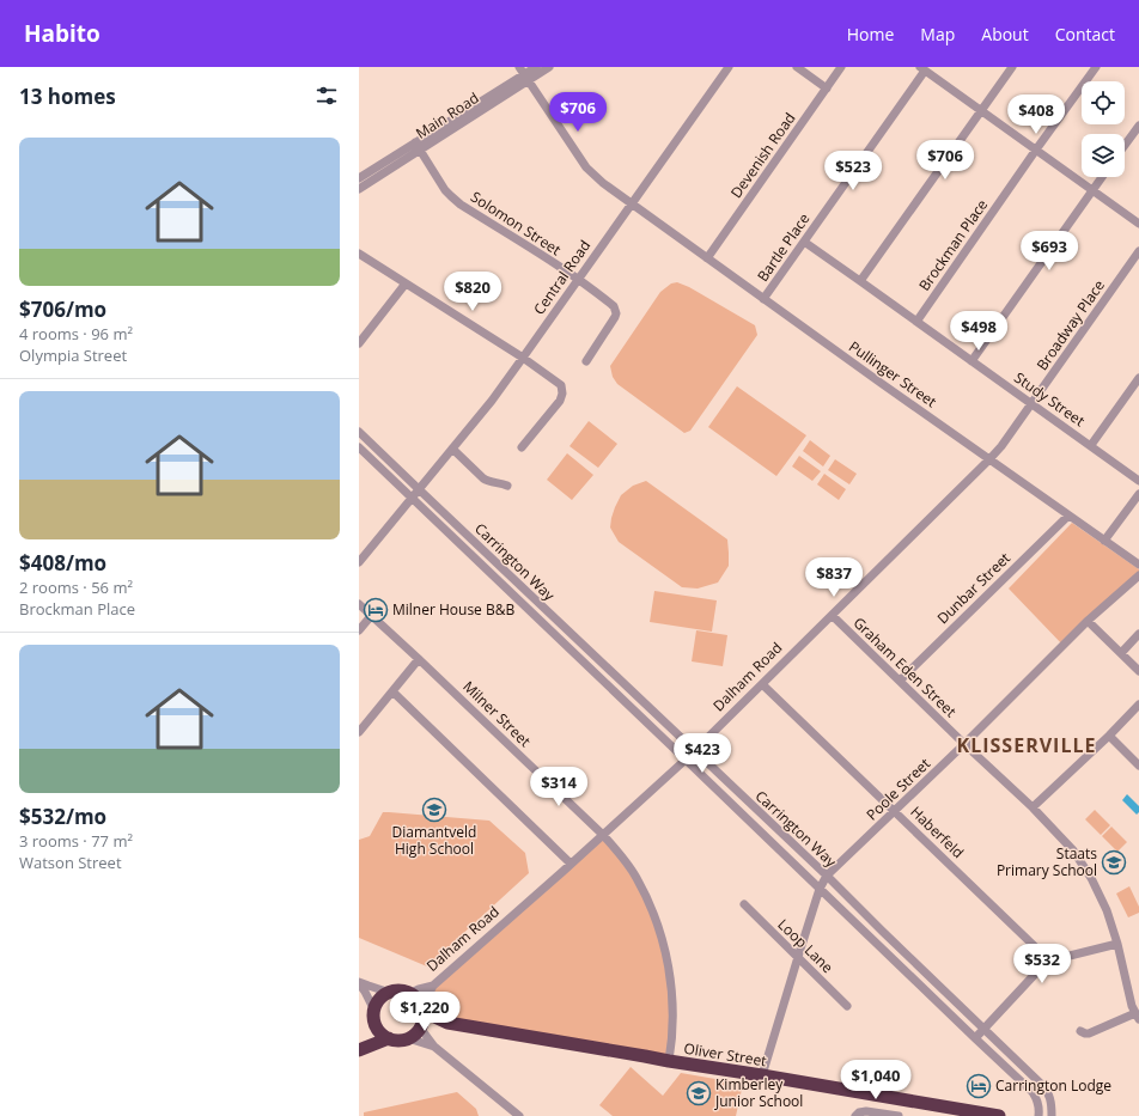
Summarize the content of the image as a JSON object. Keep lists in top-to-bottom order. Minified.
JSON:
{"streets":{"highway":["Oliver Street"],"street":["Main Road","Devenish Road","Solomon Street","Brockman Place","Bartle Place","Central Road","Broadway Place","Pullinger Street","Study Street","Carrington Way","Dunbar Street","Graham Eden Street","Dalham Road","Milner Street","Poole Street","Haberfeld","Loop Lane"]},"crossings":[["Main Road","Solomon Street"],["Main Road","Pullinger Street"],["Devenish Road","Pullinger Street"],["Solomon Street","Central Road"],["Brockman Place","Study Street"],["Bartle Place","Pullinger Street"],["Bartle Place","Study Street"],["Central Road","Pullinger Street"],["Central Road","Carrington Way"],["Broadway Place","Pullinger Street"],["Broadway Place","Study Street"],["Broadway Place","Dalham Road"],["Pullinger Street","Dunbar Street"],["Pullinger Street","Dalham Road"],["Carrington Way","Dalham Road"],["Carrington Way","Poole Street"],["Dunbar Street","Graham Eden Street"],["Graham Eden Street","Dalham Road"],["Graham Eden Street","Poole Street"],["Dalham Road","Milner Street"],["Dalham Road","Haberfeld"],["Dalham Road","Oliver Street"],["Milner Street","Oliver Street"],["Poole Street","Haberfeld"],["Poole Street","Loop Lane"],["Poole Street","Oliver Street"]],"districts":["KLISSERVILLE"],"places":{"hotel":["Milner House B&B","Carrington Lodge"],"school or university":["Diamantveld High School","Staats Primary School","Kimberley Junior School"]},"page":{"header":"Habito","nav":["Home","Map","About","Contact"],"heading":"13 homes","price":["$706","$408","$706","$523","$693","$820","$498","$837","$423","$314","$532","$1,220","$1,040"],"list":[{"name":"$706/mo","note":"4 rooms · 96 m² · Olympia Street"},{"name":"$408/mo","note":"2 rooms · 56 m² · Brockman Place"},{"name":"$532/mo","note":"3 rooms · 77 m² · Watson Street"}]}}
